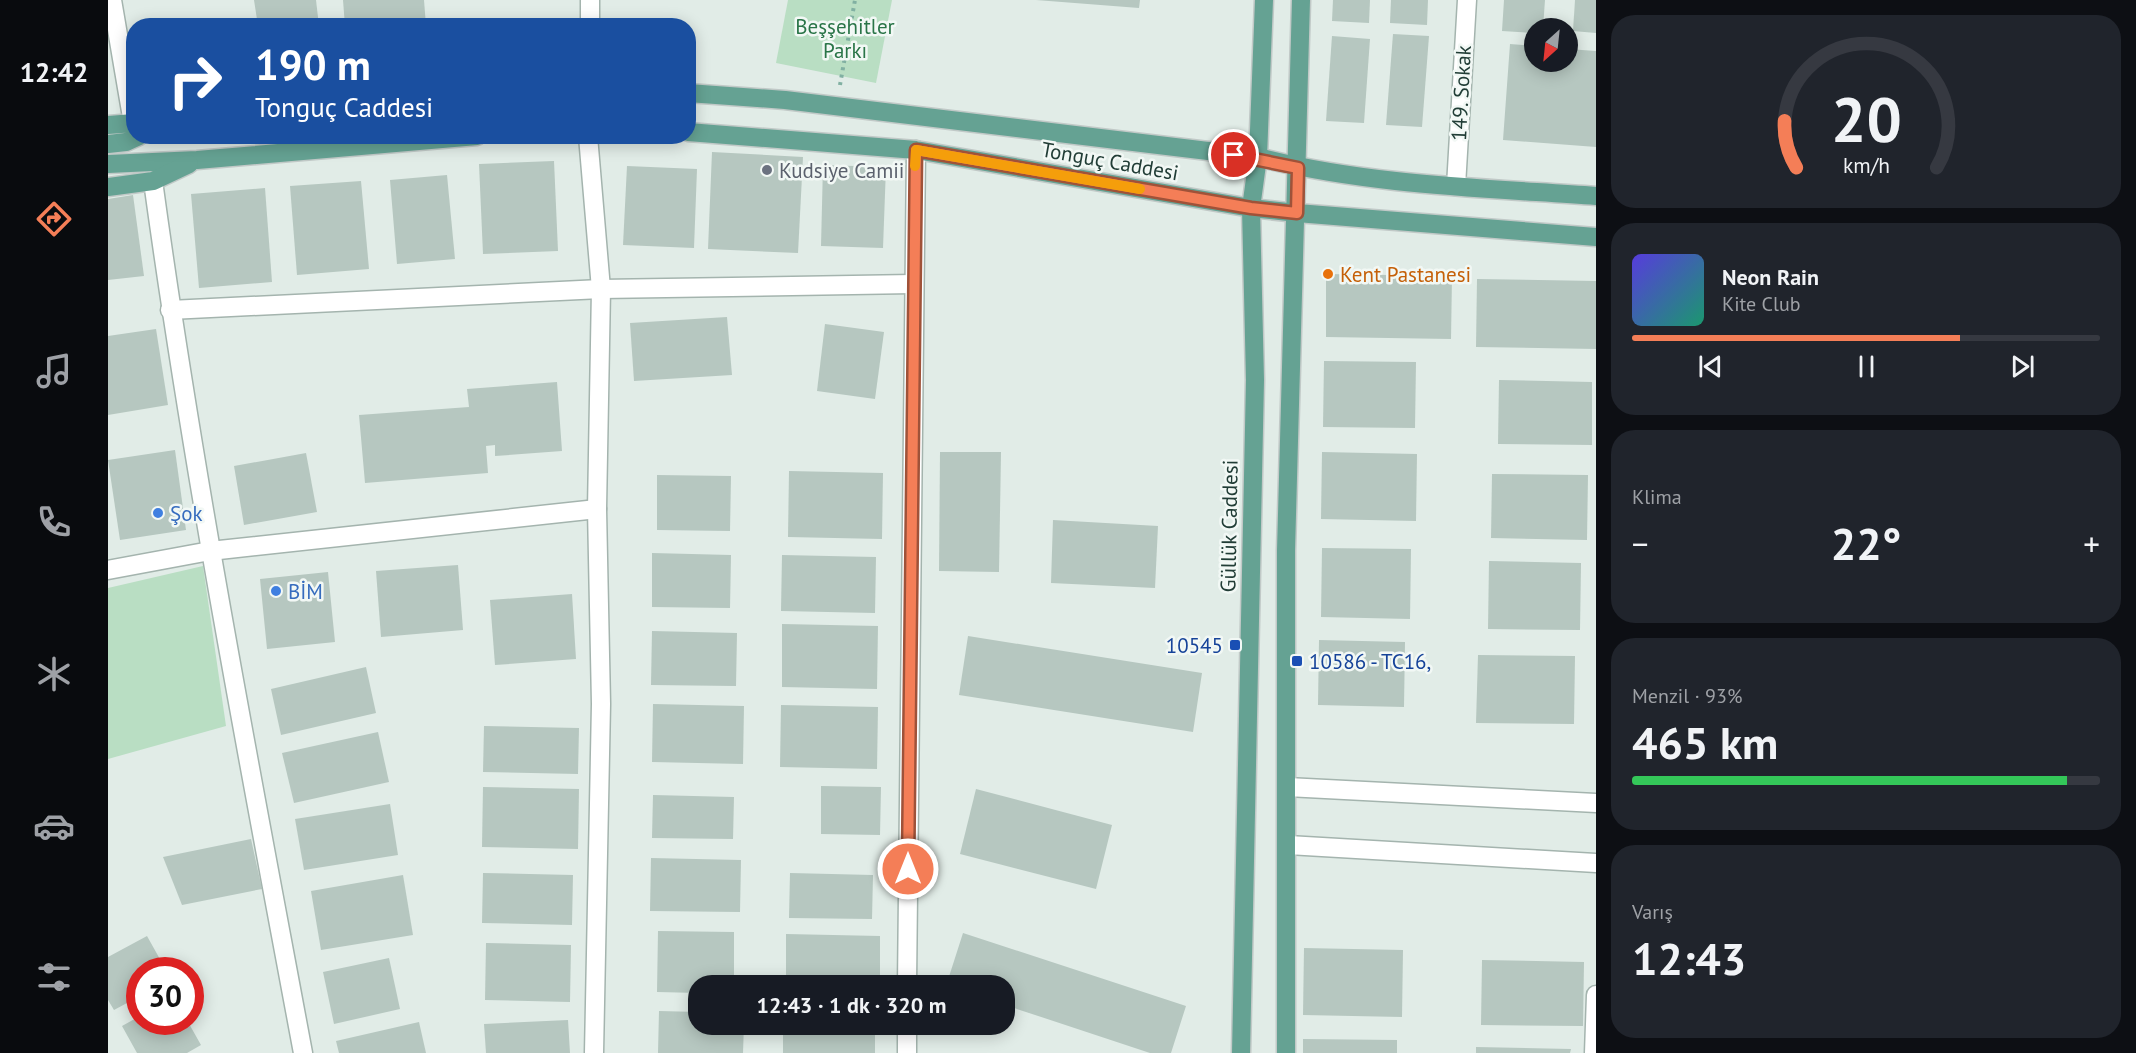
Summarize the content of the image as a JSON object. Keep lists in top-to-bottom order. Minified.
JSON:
{"streets":{"main road":["Tonguç Caddesi","Güllük Caddesi"],"street":["149. Sokak"]},"crossings":[["149. Sokak","Tonguç Caddesi"],["Tonguç Caddesi","Güllük Caddesi"]],"parks":["Beşşehitler Parkı"],"places":{"other":["Kudsiye Camii","Kent Pastanesi","Şok","BİM"],"transit":["10545","10586 - TC16,"]},"north":"bottom left","page":{"tabs":"12:42","turn":["190 m","Tonguç Caddesi"],"song":["Neon Rain","Kite Club"],"tile":["Klima",["Menzil · 93%","465 km"],["Varış","12:43"]],"heat":["−","22°","+"],"limit":"30","trip":"12:43 · 1 dk · 320 m","gauge":["20","km/h"]}}
